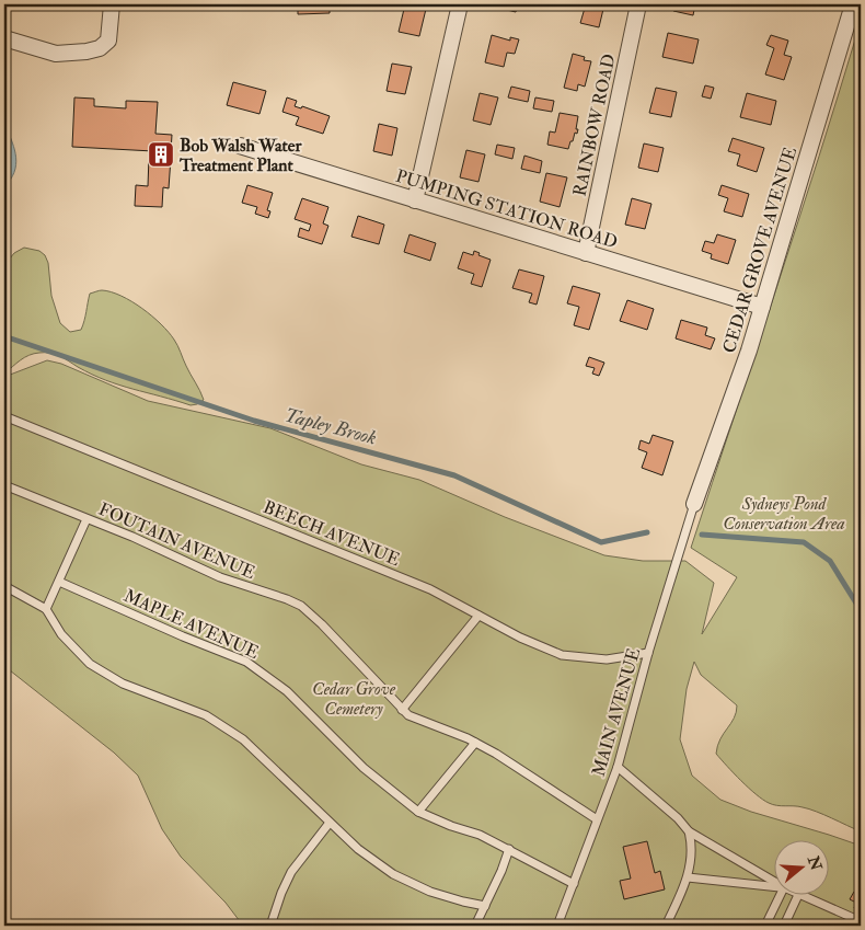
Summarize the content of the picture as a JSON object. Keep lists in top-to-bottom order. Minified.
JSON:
{"streets":{"street":["RAINBOW ROAD","PUMPING STATION ROAD","CEDAR GROVE AVENUE"],"lane":["BEECH AVENUE","FOUTAIN AVENUE","MAPLE AVENUE","MAIN AVENUE"]},"crossings":[["RAINBOW ROAD","PUMPING STATION ROAD"],["PUMPING STATION ROAD","CEDAR GROVE AVENUE"],["CEDAR GROVE AVENUE","MAIN AVENUE"],["BEECH AVENUE","MAIN AVENUE"],["FOUTAIN AVENUE","MAIN AVENUE"],["MAPLE AVENUE","MAIN AVENUE"]],"water":["Tapley Brook"],"parks":["Sydneys Pond Conservation Area","Cedar Grove Cemetery"],"places":{"building":["Bob Walsh Water Treatment Plant"]},"north":"right"}
